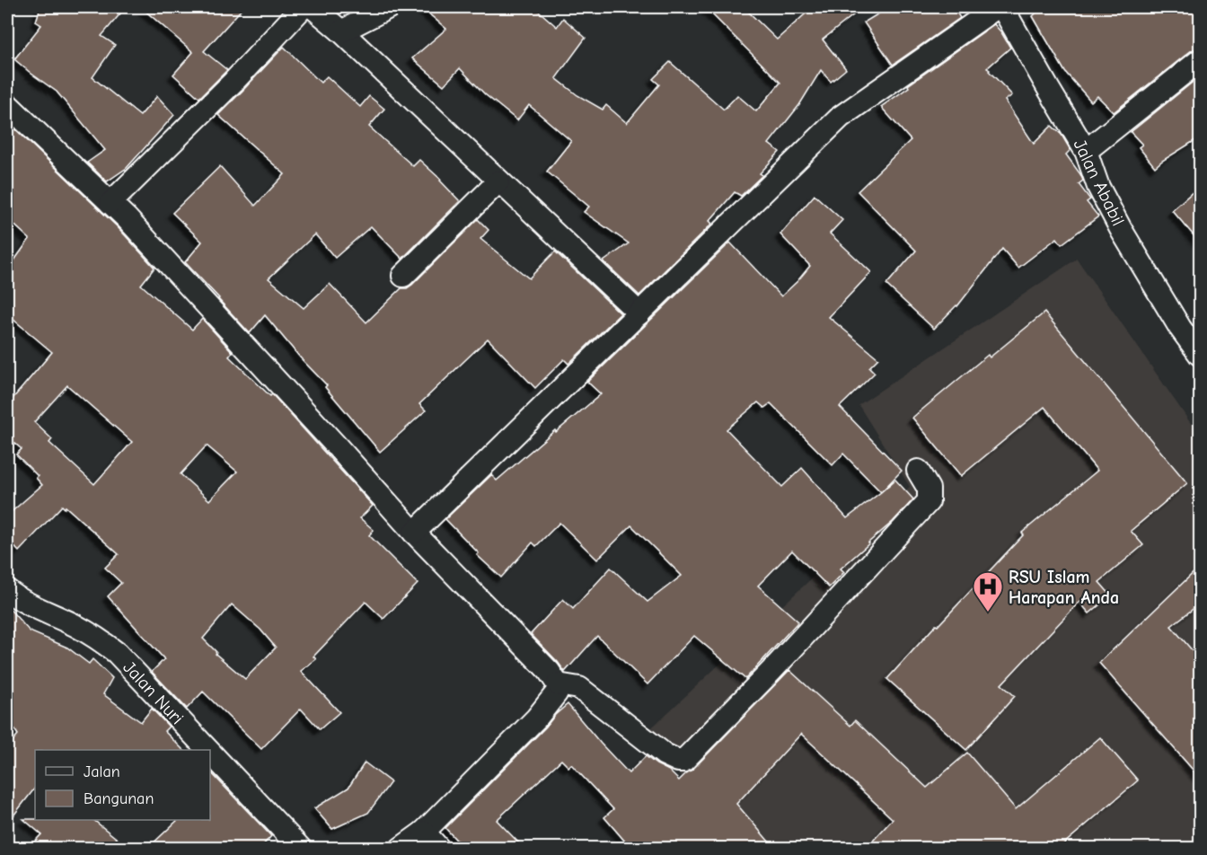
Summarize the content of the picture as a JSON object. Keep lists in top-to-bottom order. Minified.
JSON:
{"streets":{"street":["Jalan Ababil","Jalan Nuri"]},"places":{"hospital":["RSU Islam Harapan Anda"]},"legend":["Jalan","Bangunan"]}
